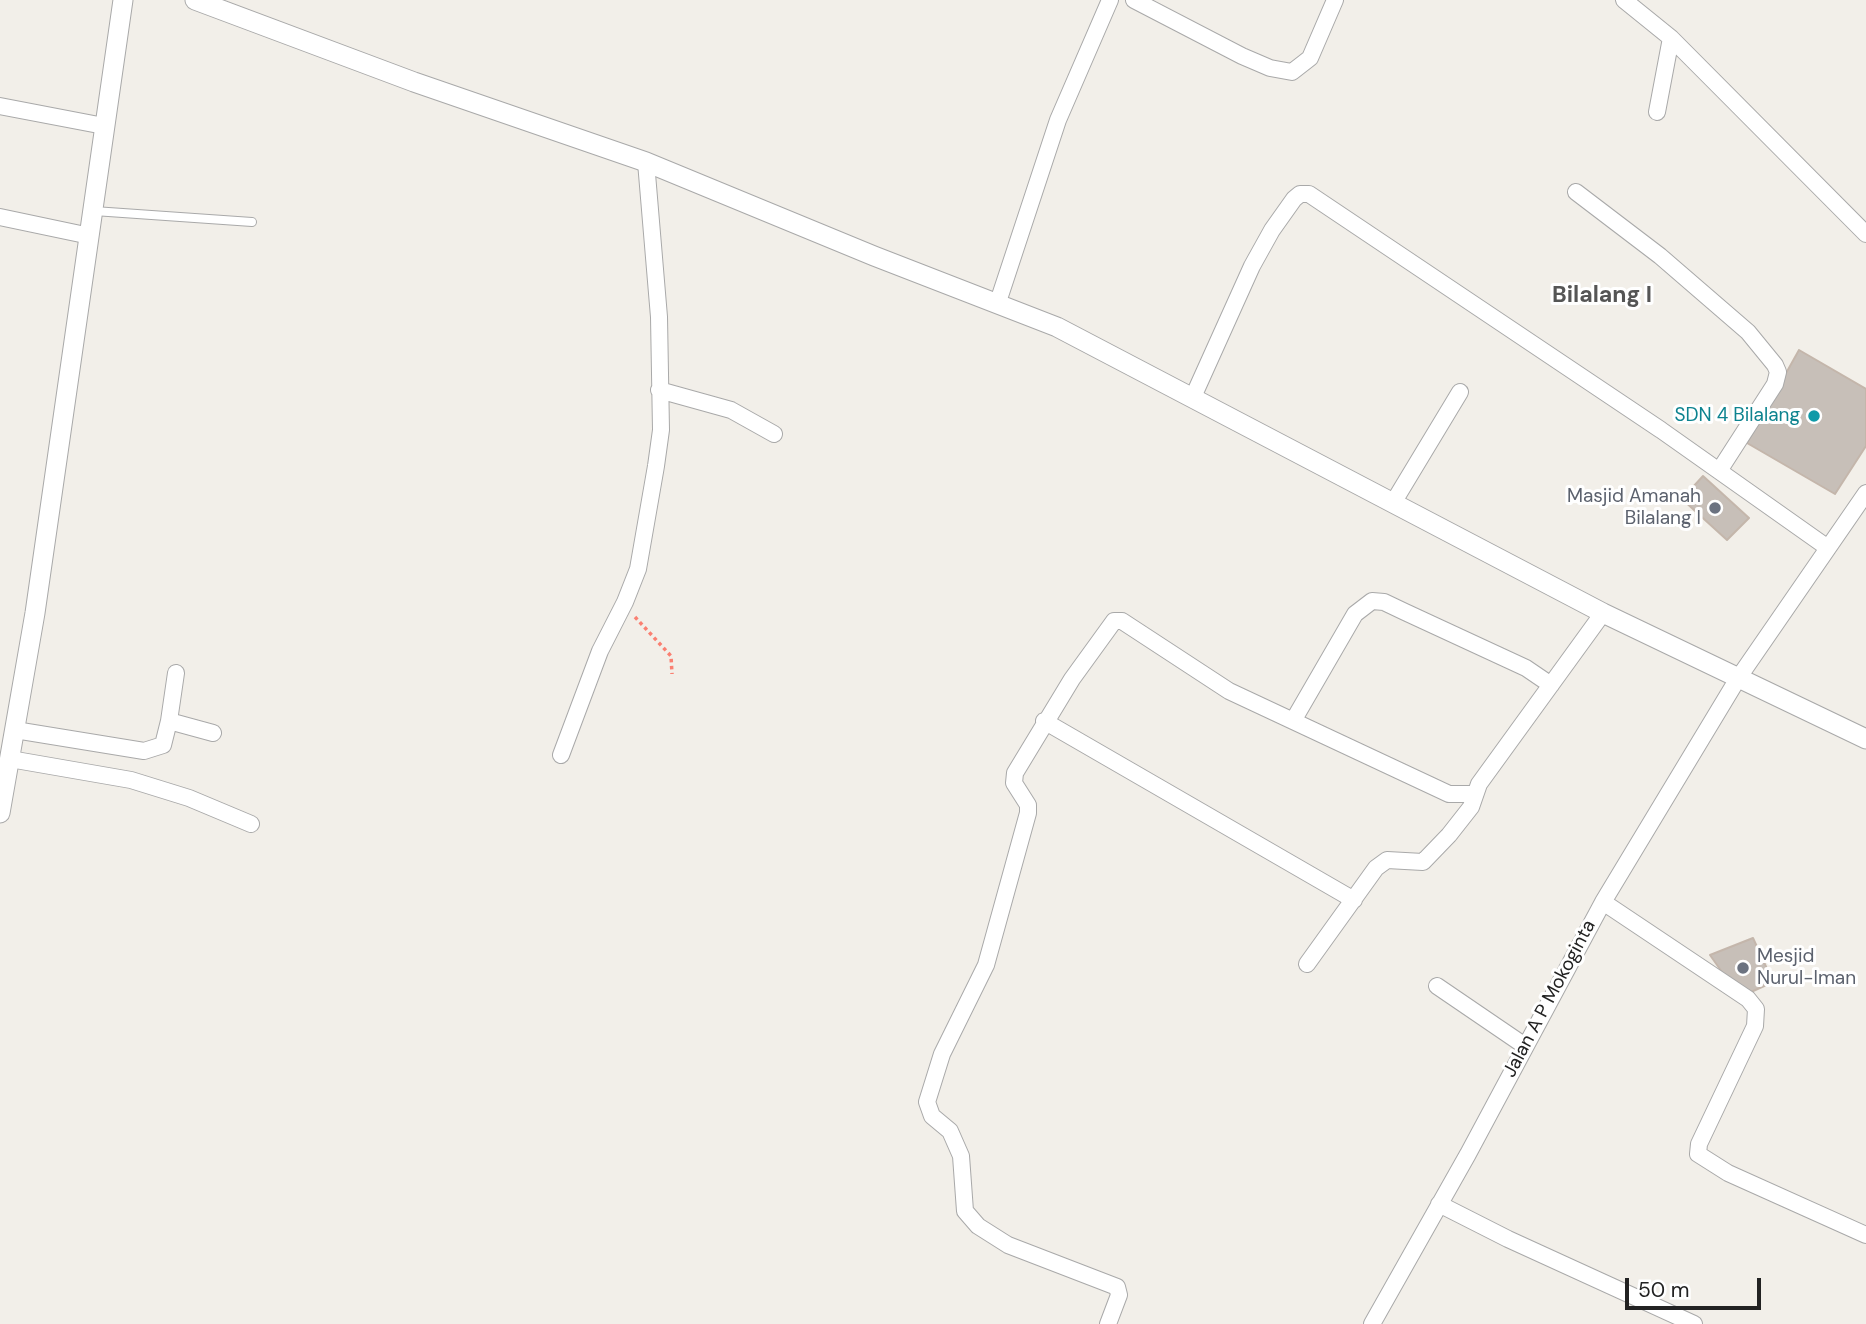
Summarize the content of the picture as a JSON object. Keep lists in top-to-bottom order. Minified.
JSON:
{"streets":{"street":["Jalan A P Mokoginta"]},"districts":["Bilalang I"],"places":["SDN 4 Bilalang","Masjid Amanah Bilalang I","Mesjid Nurul-Iman"],"scale_bar":"50 m"}
